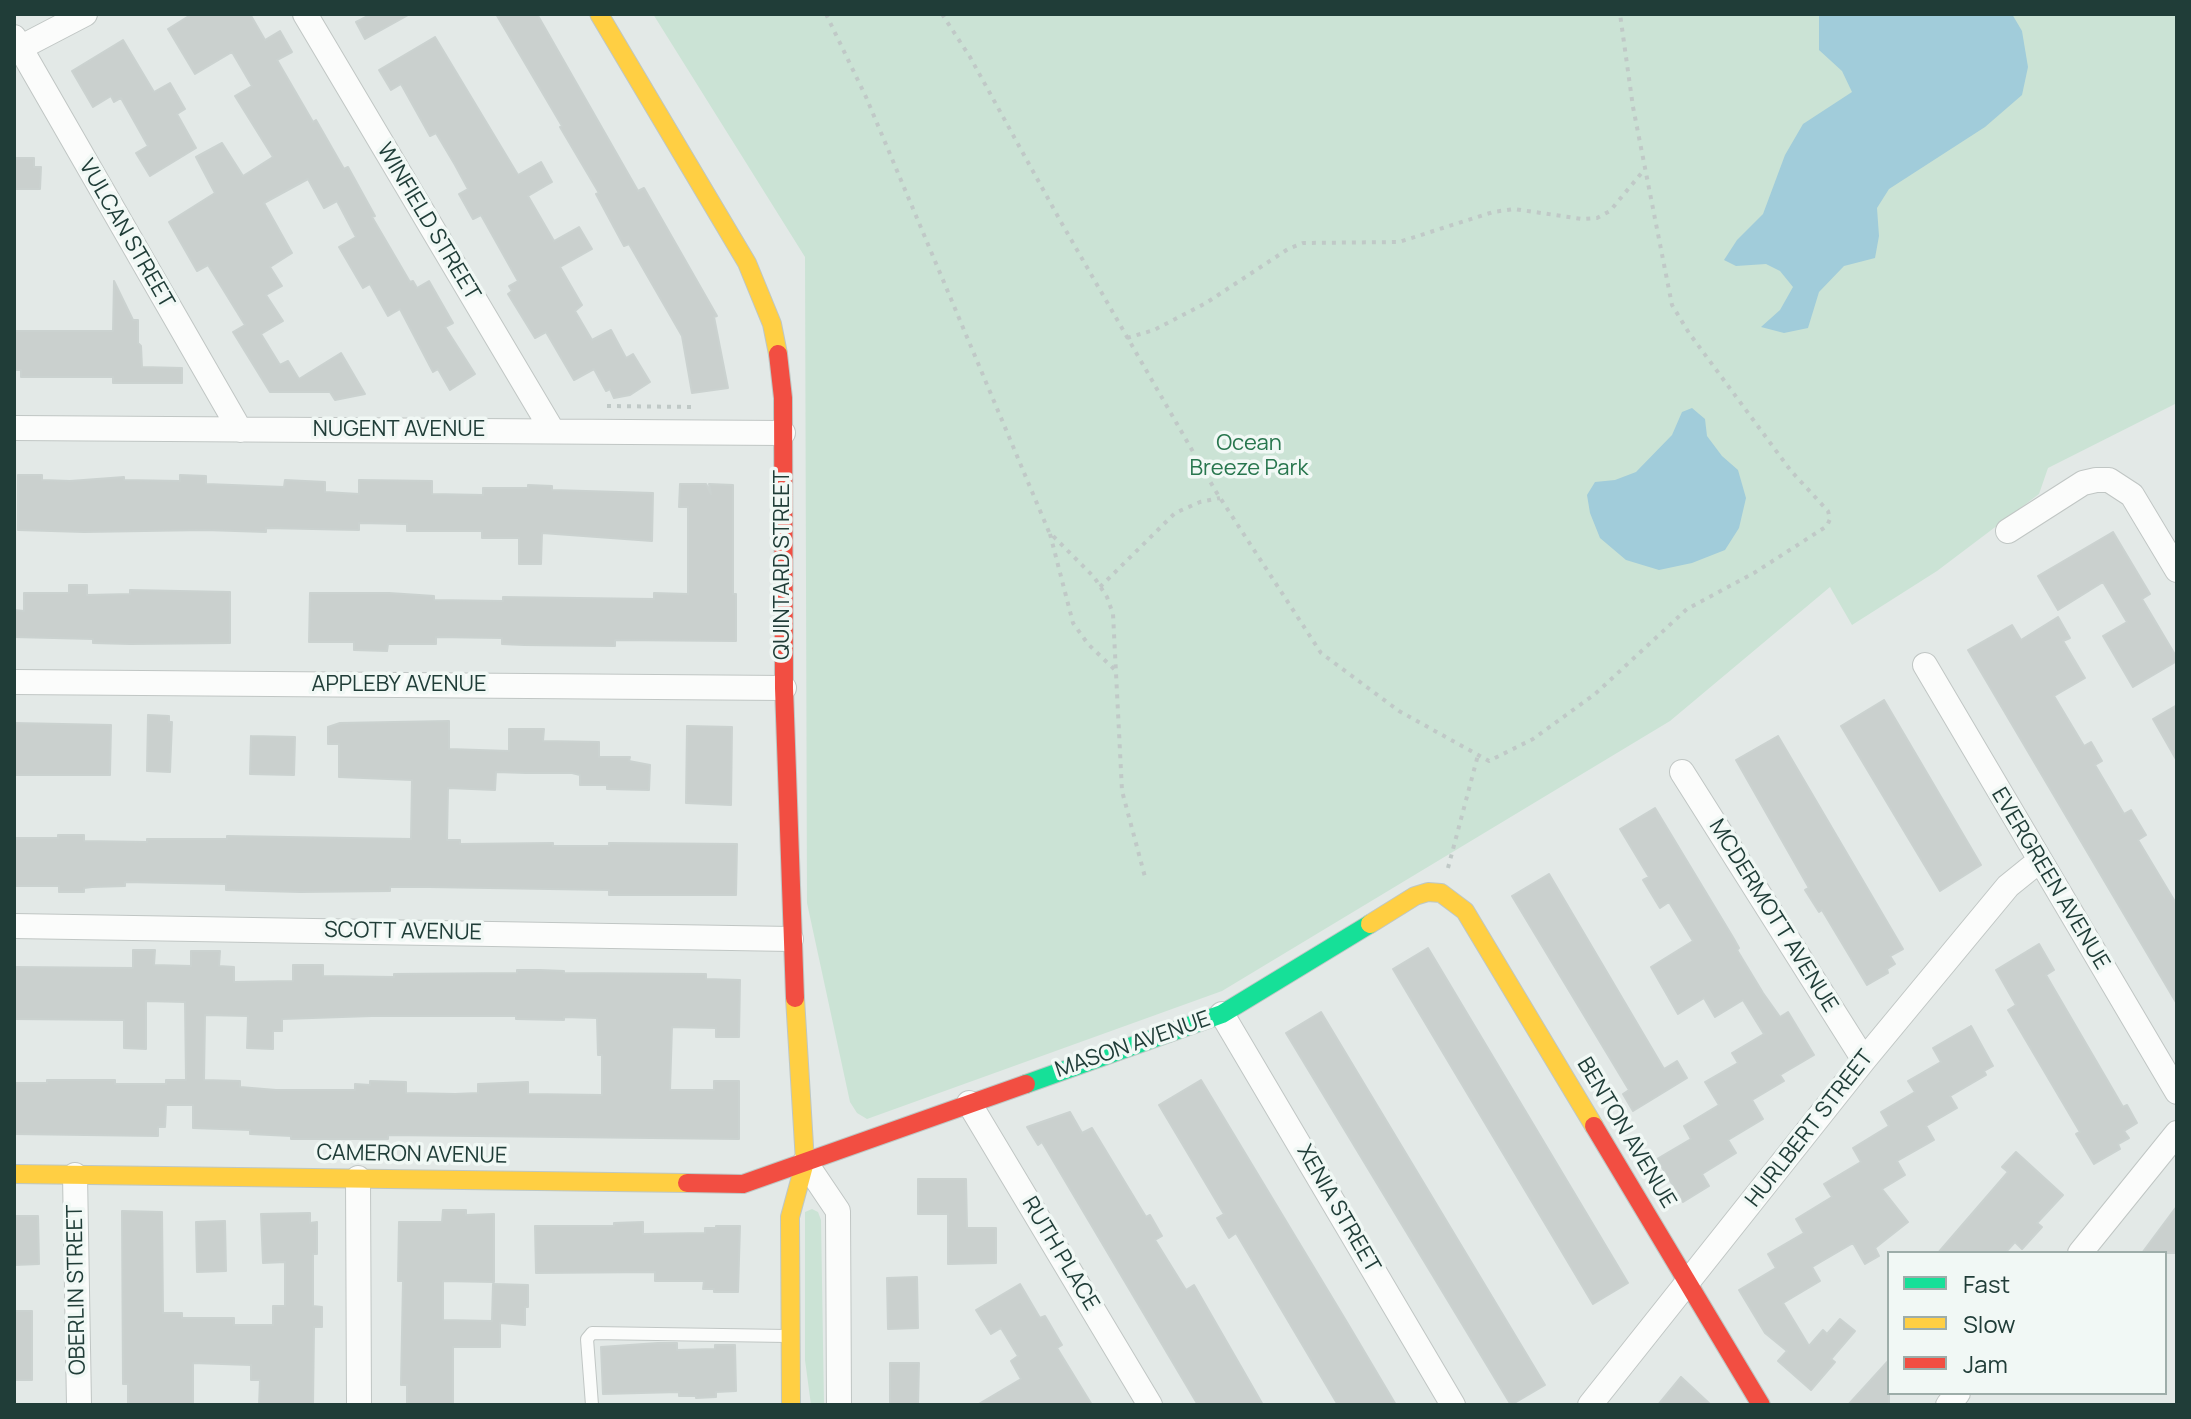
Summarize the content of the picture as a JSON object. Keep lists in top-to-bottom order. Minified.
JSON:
{"streets":{"street":["WINFIELD STREET","VULCAN STREET","NUGENT AVENUE","QUINTARD STREET","APPLEBY AVENUE","EVERGREEN AVENUE","MCDERMOTT AVENUE","SCOTT AVENUE","MASON AVENUE","HURLBERT STREET","BENTON AVENUE","CAMERON AVENUE","XENIA STREET","RUTH PLACE","OBERLIN STREET"]},"crossings":[["WINFIELD STREET","NUGENT AVENUE"],["VULCAN STREET","NUGENT AVENUE"],["NUGENT AVENUE","QUINTARD STREET"],["QUINTARD STREET","APPLEBY AVENUE"],["QUINTARD STREET","SCOTT AVENUE"],["QUINTARD STREET","MASON AVENUE"],["QUINTARD STREET","CAMERON AVENUE"],["EVERGREEN AVENUE","HURLBERT STREET"],["MCDERMOTT AVENUE","HURLBERT STREET"],["MASON AVENUE","BENTON AVENUE"],["MASON AVENUE","CAMERON AVENUE"],["MASON AVENUE","XENIA STREET"],["MASON AVENUE","RUTH PLACE"],["HURLBERT STREET","BENTON AVENUE"],["CAMERON AVENUE","OBERLIN STREET"]],"parks":["Ocean Breeze Park"],"legend":["Fast","Slow","Jam"]}
